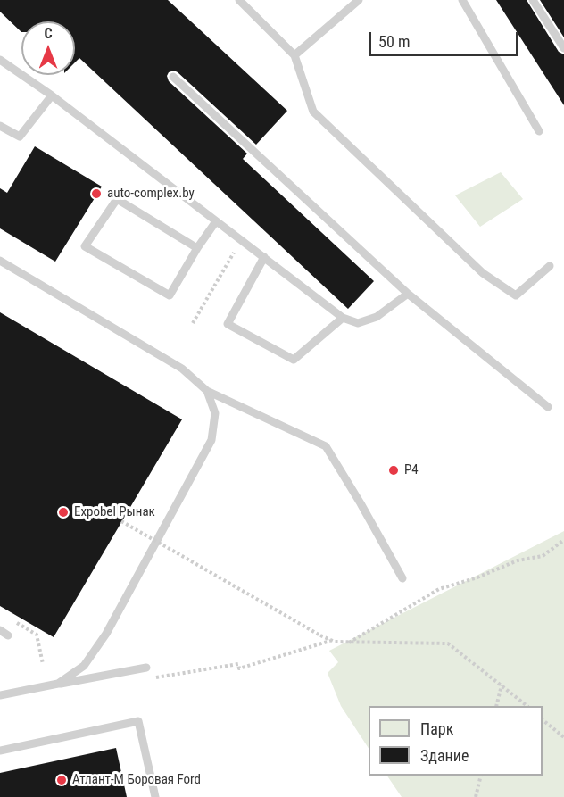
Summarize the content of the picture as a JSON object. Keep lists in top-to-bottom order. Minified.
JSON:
{"places":["auto-complex.by","P4","Expobel Рынак","Атлант-М Боровая Ford"],"legend":["Парк","Здание"],"scale_bar":"50 m","north":"top"}
